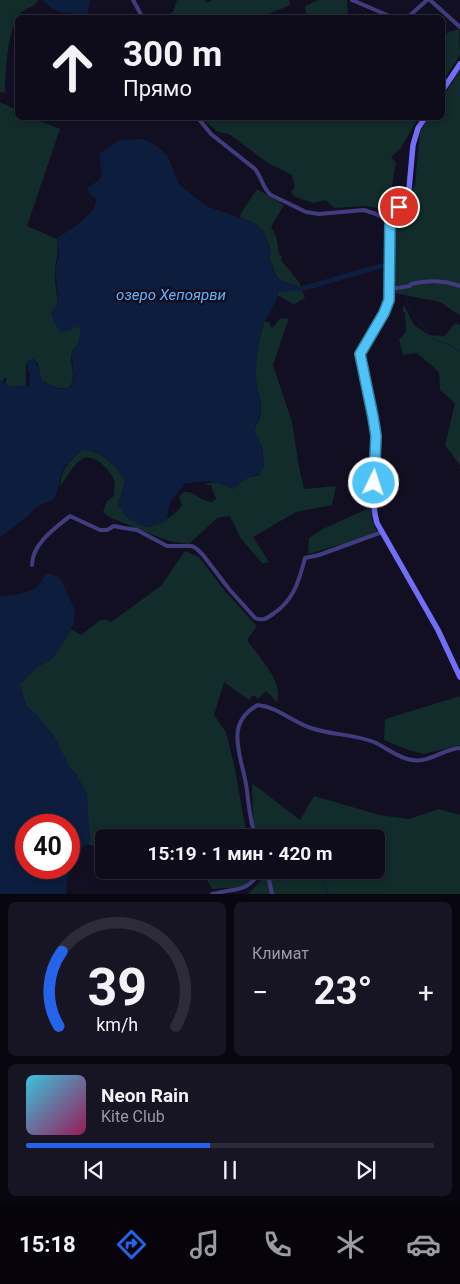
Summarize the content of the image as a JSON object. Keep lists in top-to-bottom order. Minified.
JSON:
{"water":["озеро Хепоярви"],"page":{"turn":["300 m","Прямо"],"limit":"40","trip":"15:19 · 1 мин · 420 m","tile":"Климат","heat":["−","23°","+"],"song":["Neon Rain","Kite Club"],"tabs":"15:18","gauge":["39","km/h"]}}
